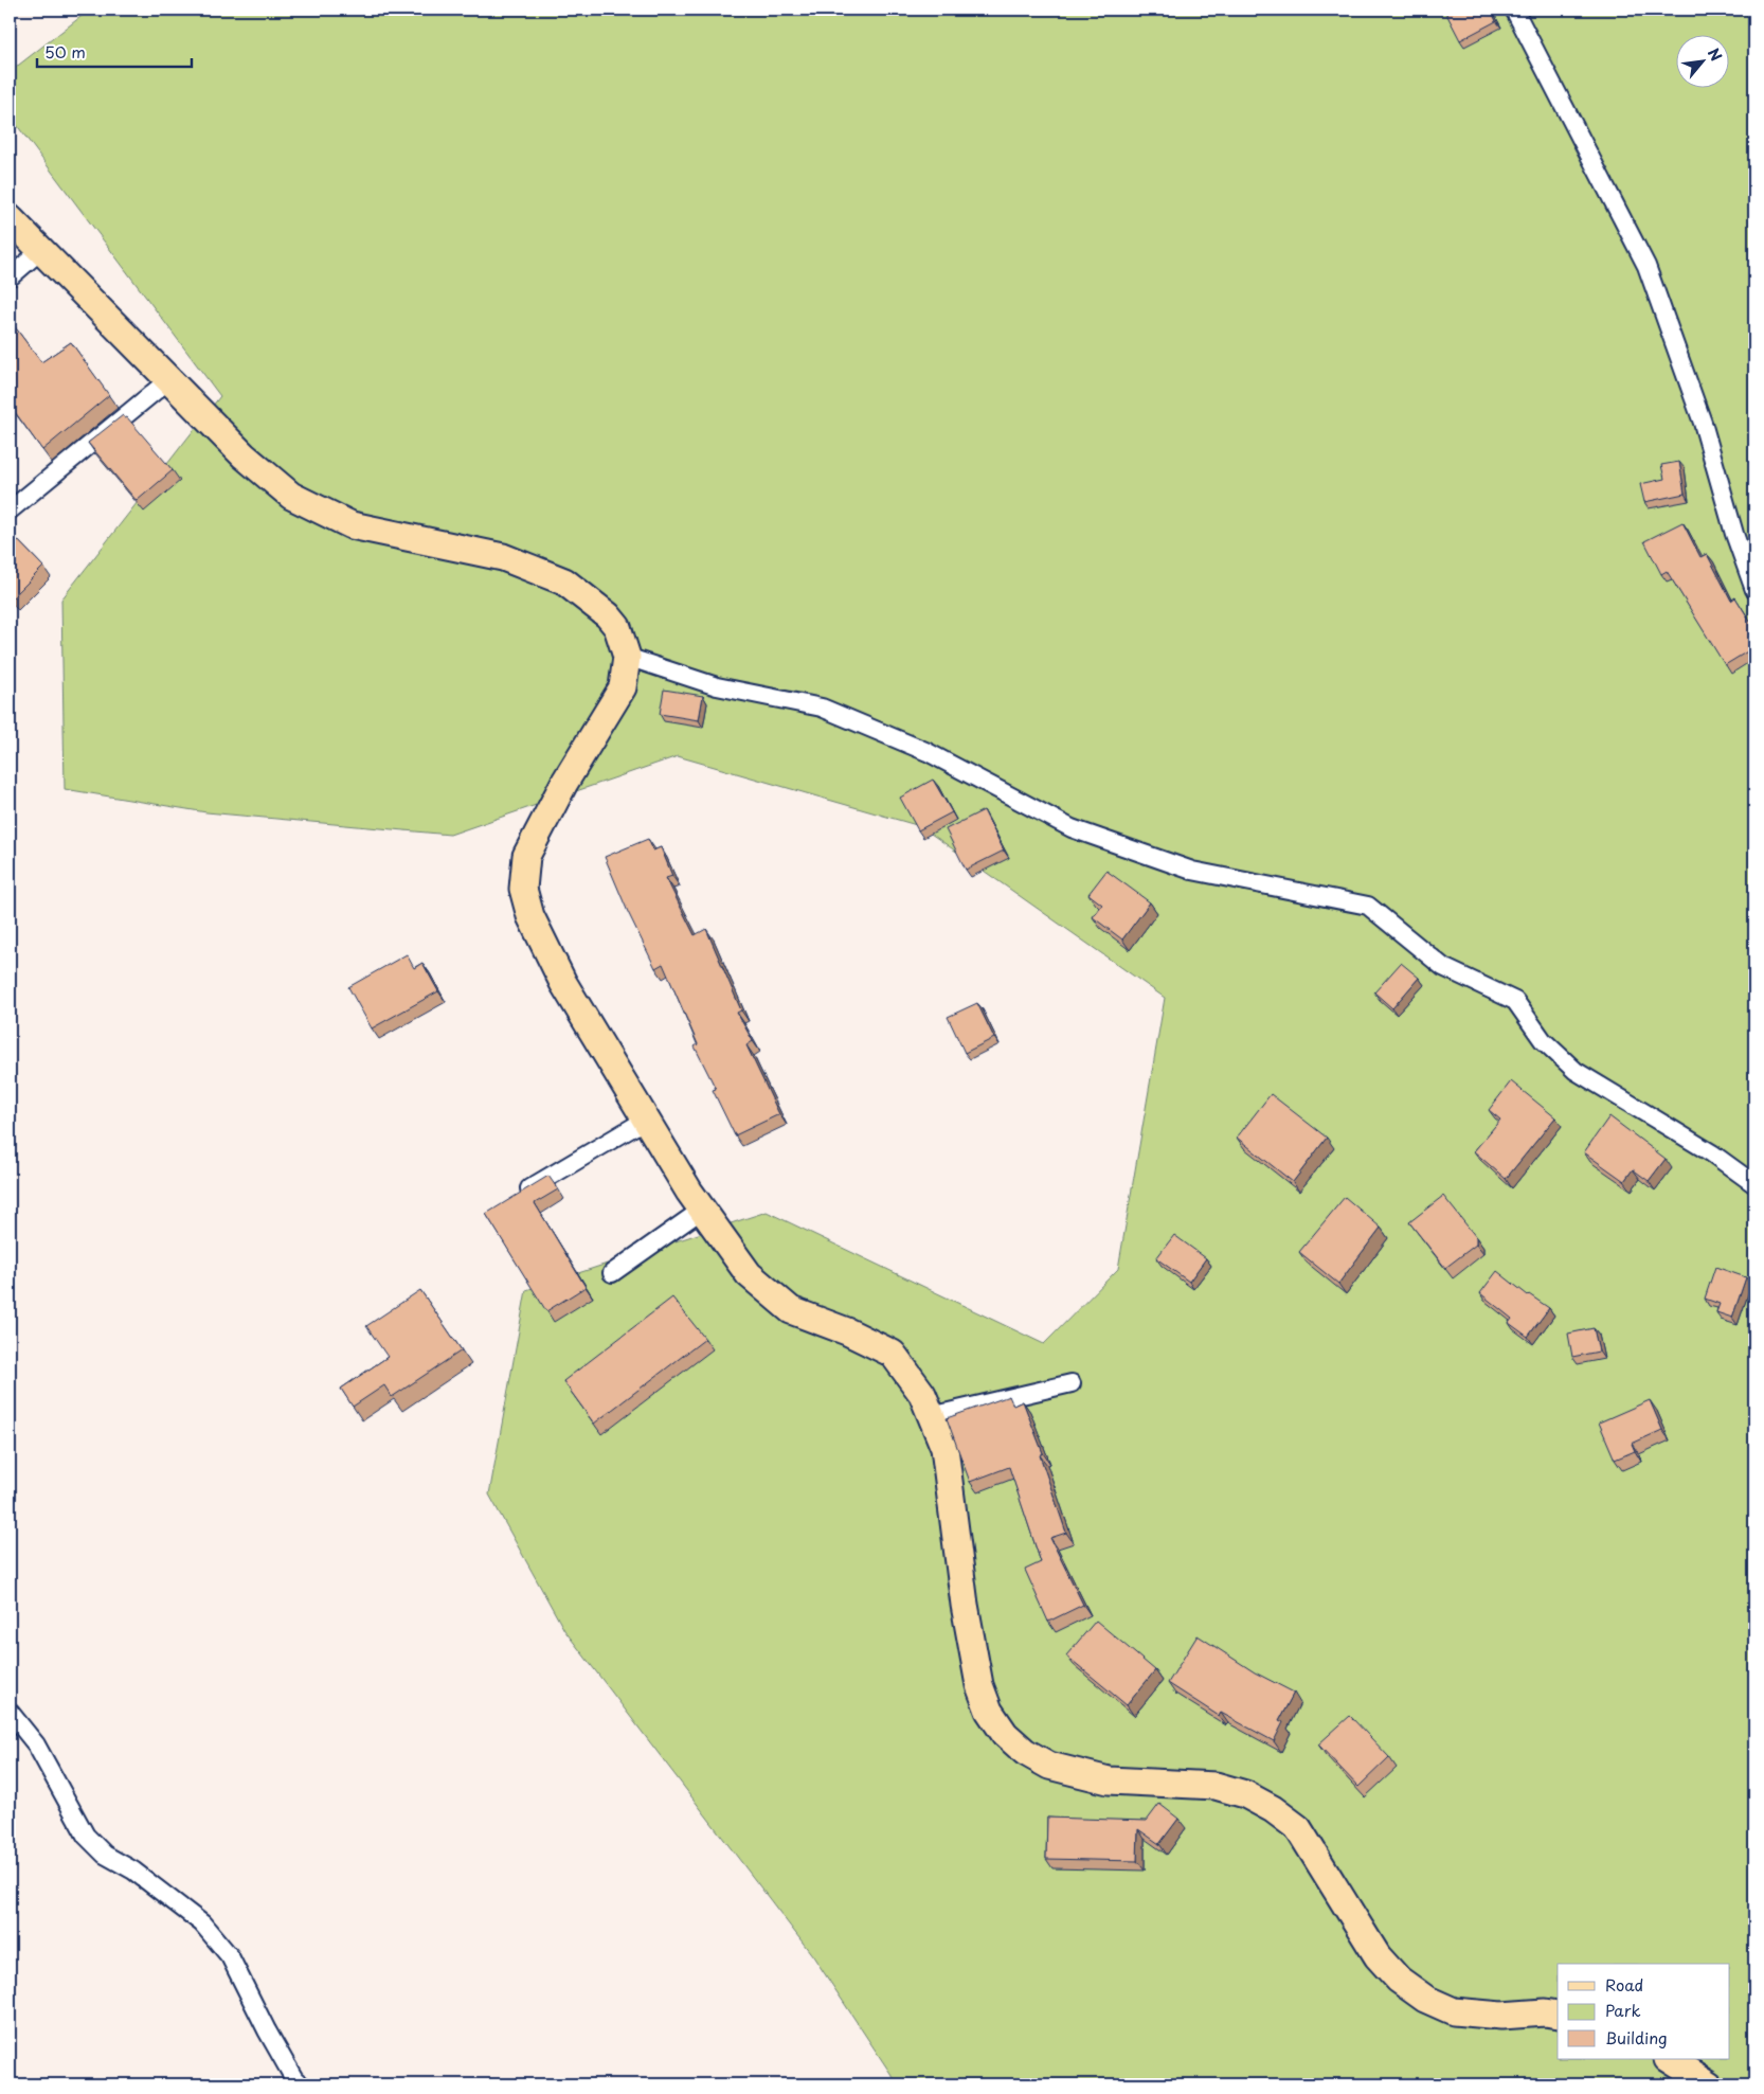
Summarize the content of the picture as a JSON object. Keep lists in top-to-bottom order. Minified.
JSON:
{"legend":["Road","Park","Building"],"scale_bar":"50 m","north":"top right"}
